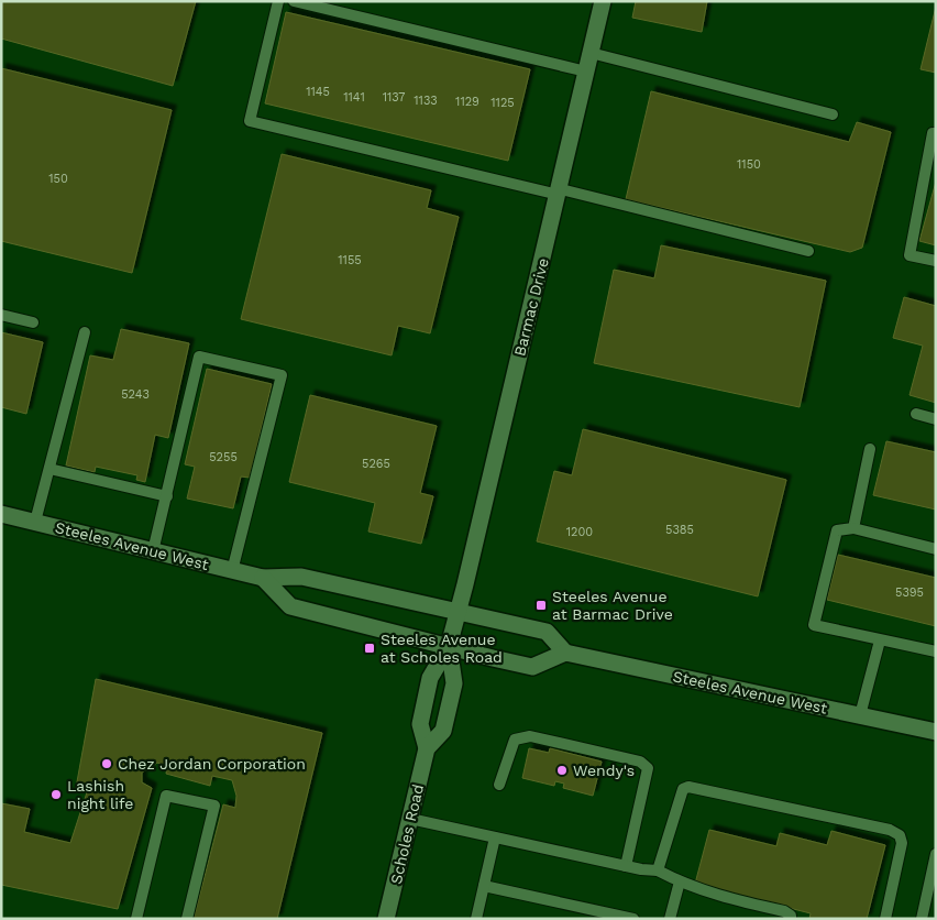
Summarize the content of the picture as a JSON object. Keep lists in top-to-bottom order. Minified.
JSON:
{"streets":{"main road":["Barmac Drive","Steeles Avenue West","Scholes Road"]},"crossings":[["Barmac Drive","Steeles Avenue West"],["Barmac Drive","Scholes Road"]],"places":{"transit":["Steeles Avenue at Barmac Drive","Steeles Avenue at Scholes Road"],"other":["Chez Jordan Corporation","Wendy's","Lashish night life"]},"house_numbers":["1145","1141","1137","1133","1129","1125","1150","150","1155","5243","5255","5265","5385","1200","5395"]}
